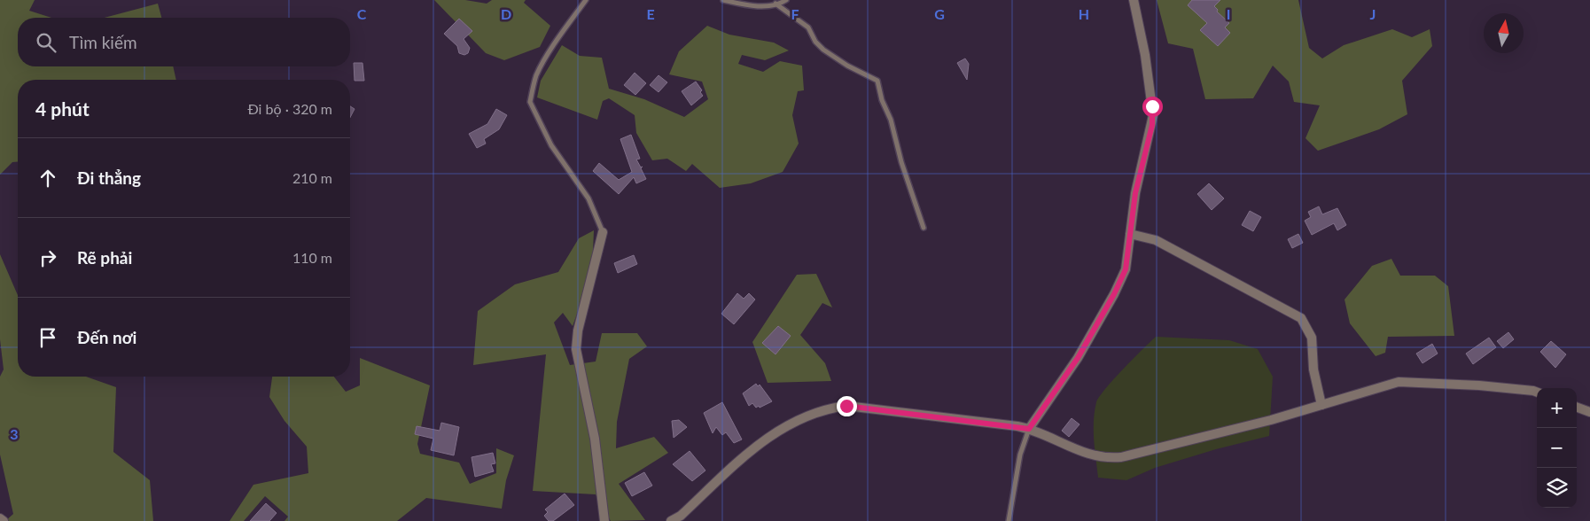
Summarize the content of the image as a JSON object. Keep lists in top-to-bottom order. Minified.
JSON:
{"north":"top","page":{"search":"Tìm kiếm","heading":["4 phút","Đi bộ · 320 m"],"list":[["Đi thẳng","210 m"],["Rẽ phải","110 m"],"Đến nơi"],"map_buttons":["+","−"]},"grid":{"columns":["C","D","E","F","G","H","I","J"],"rows":["3"]}}
